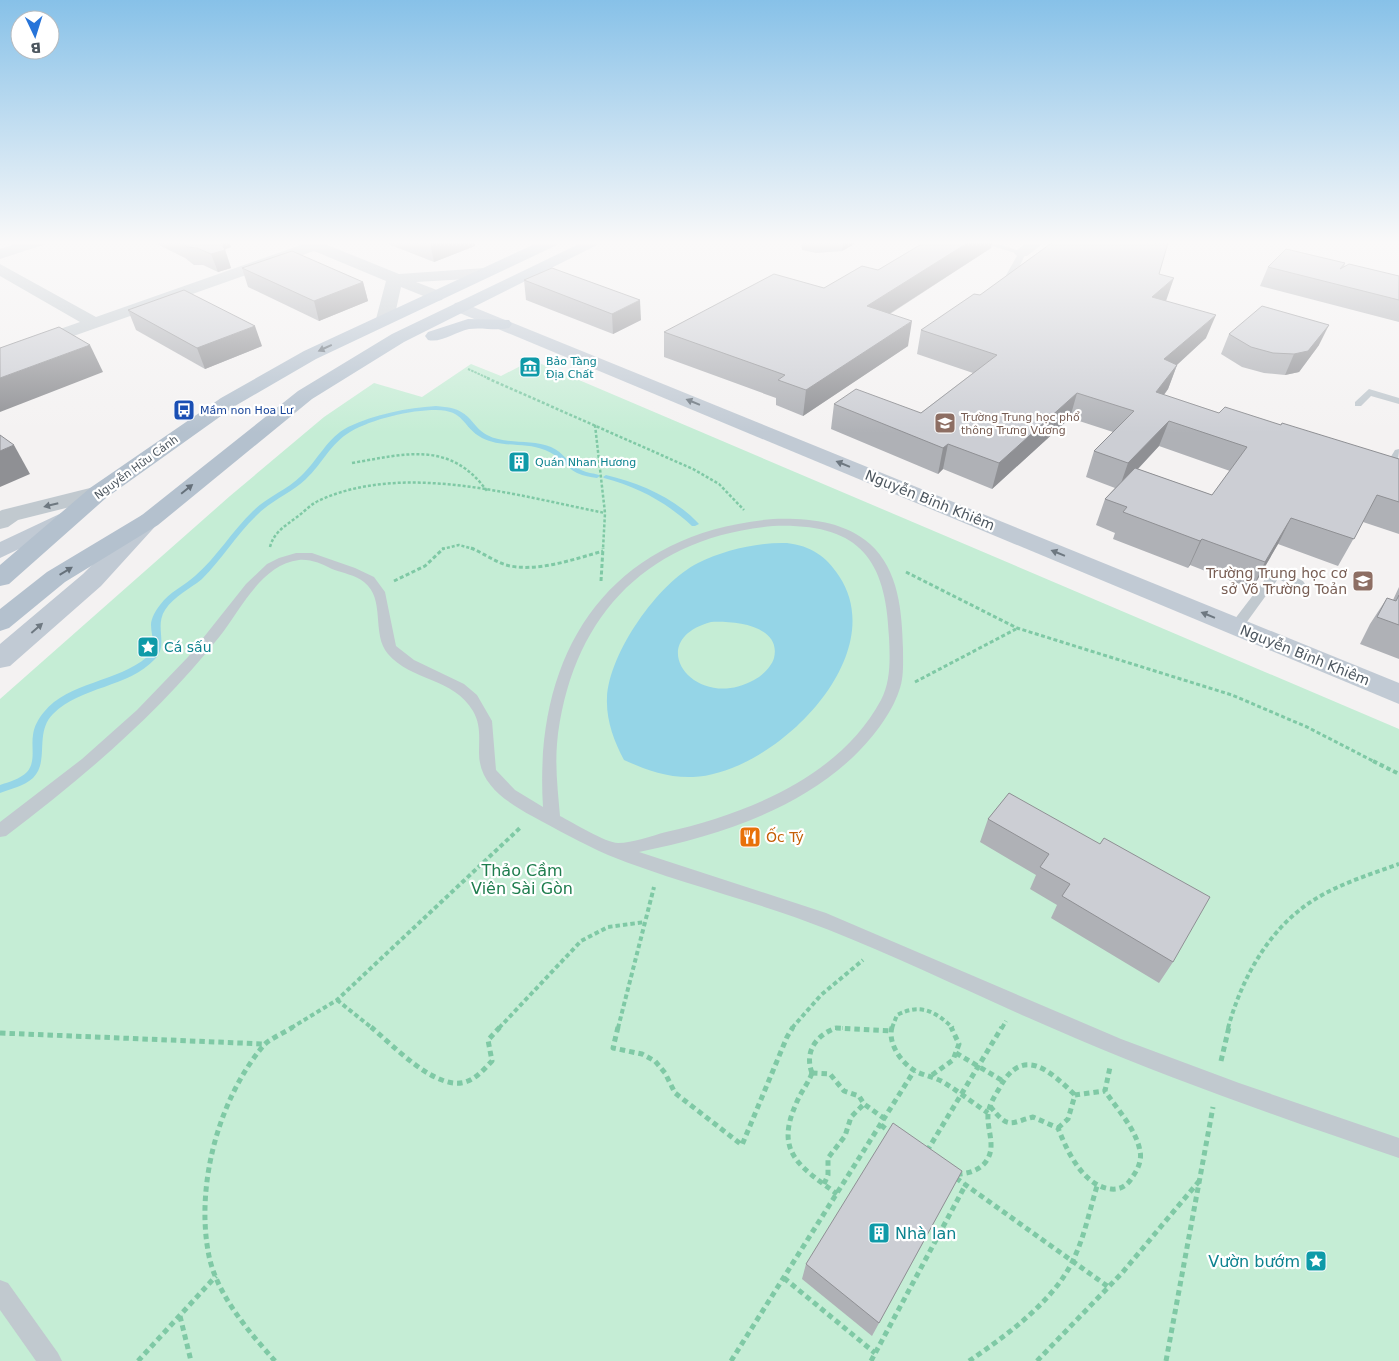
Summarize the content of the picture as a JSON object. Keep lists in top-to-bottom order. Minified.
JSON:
{"streets":{"main road":["Nguyễn Hữu Cảnh","Nguyễn Bỉnh Khiêm"]},"one_way":["Nguyễn Bỉnh Khiêm"],"parks":["Thảo Cầm Viên Sài Gòn"],"places":{"museum":["Bảo Tàng Địa Chất"],"bus stop":["Mầm non Hoa Lư"],"school or university":["Trường Trung học phổ thông Trưng Vương","Trường Trung học cơ sở Võ Trường Toản"],"building":["Quán Nhan Hương","Nhà lan"],"place":["Cá sấu","Vườn bướm"],"restaurant":["Ốc Tý"]},"north":"bottom"}
